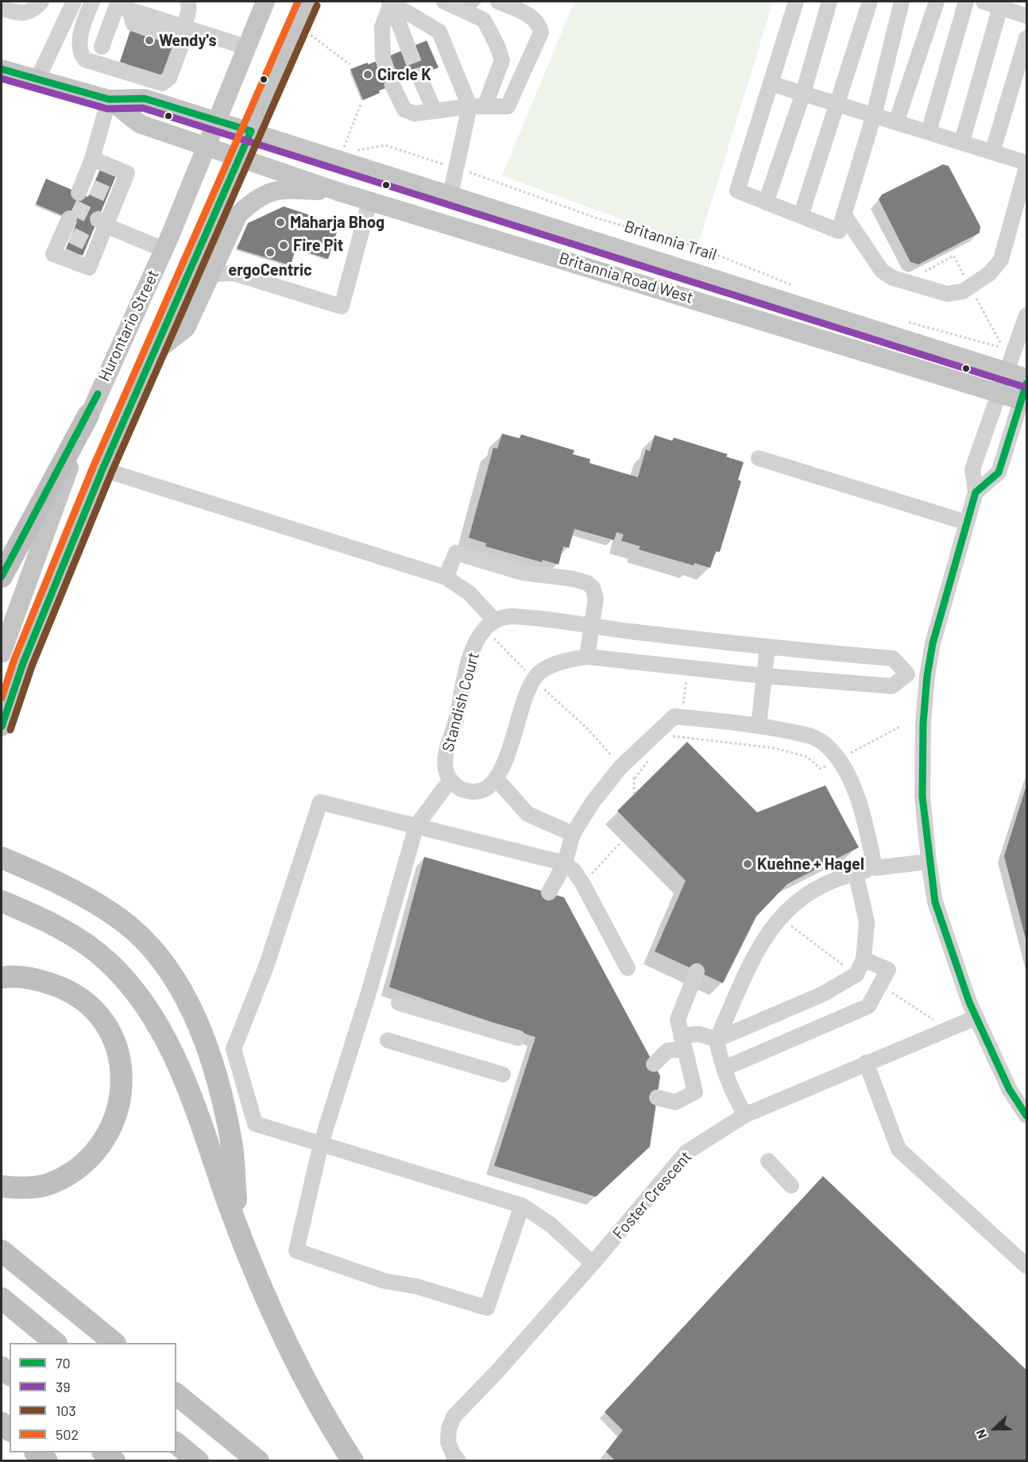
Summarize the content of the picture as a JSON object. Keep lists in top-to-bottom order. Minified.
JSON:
{"streets":{"main road":["Britannia Road West","Hurontario Street"],"street":["Standish Court","Foster Crescent"],"path":["Britannia Trail"]},"crossings":[["Britannia Trail","Britannia Road West"],["Britannia Road West","Hurontario Street"]],"places":["Wendy's","Circle K","Maharja Bhog","Fire Pit","ergoCentric","Kuehne + Hagel"],"lines":["transit line 502","transit line 103","transit line 70","transit line 39"],"legend":["70","39","103","502"],"north":"left"}
